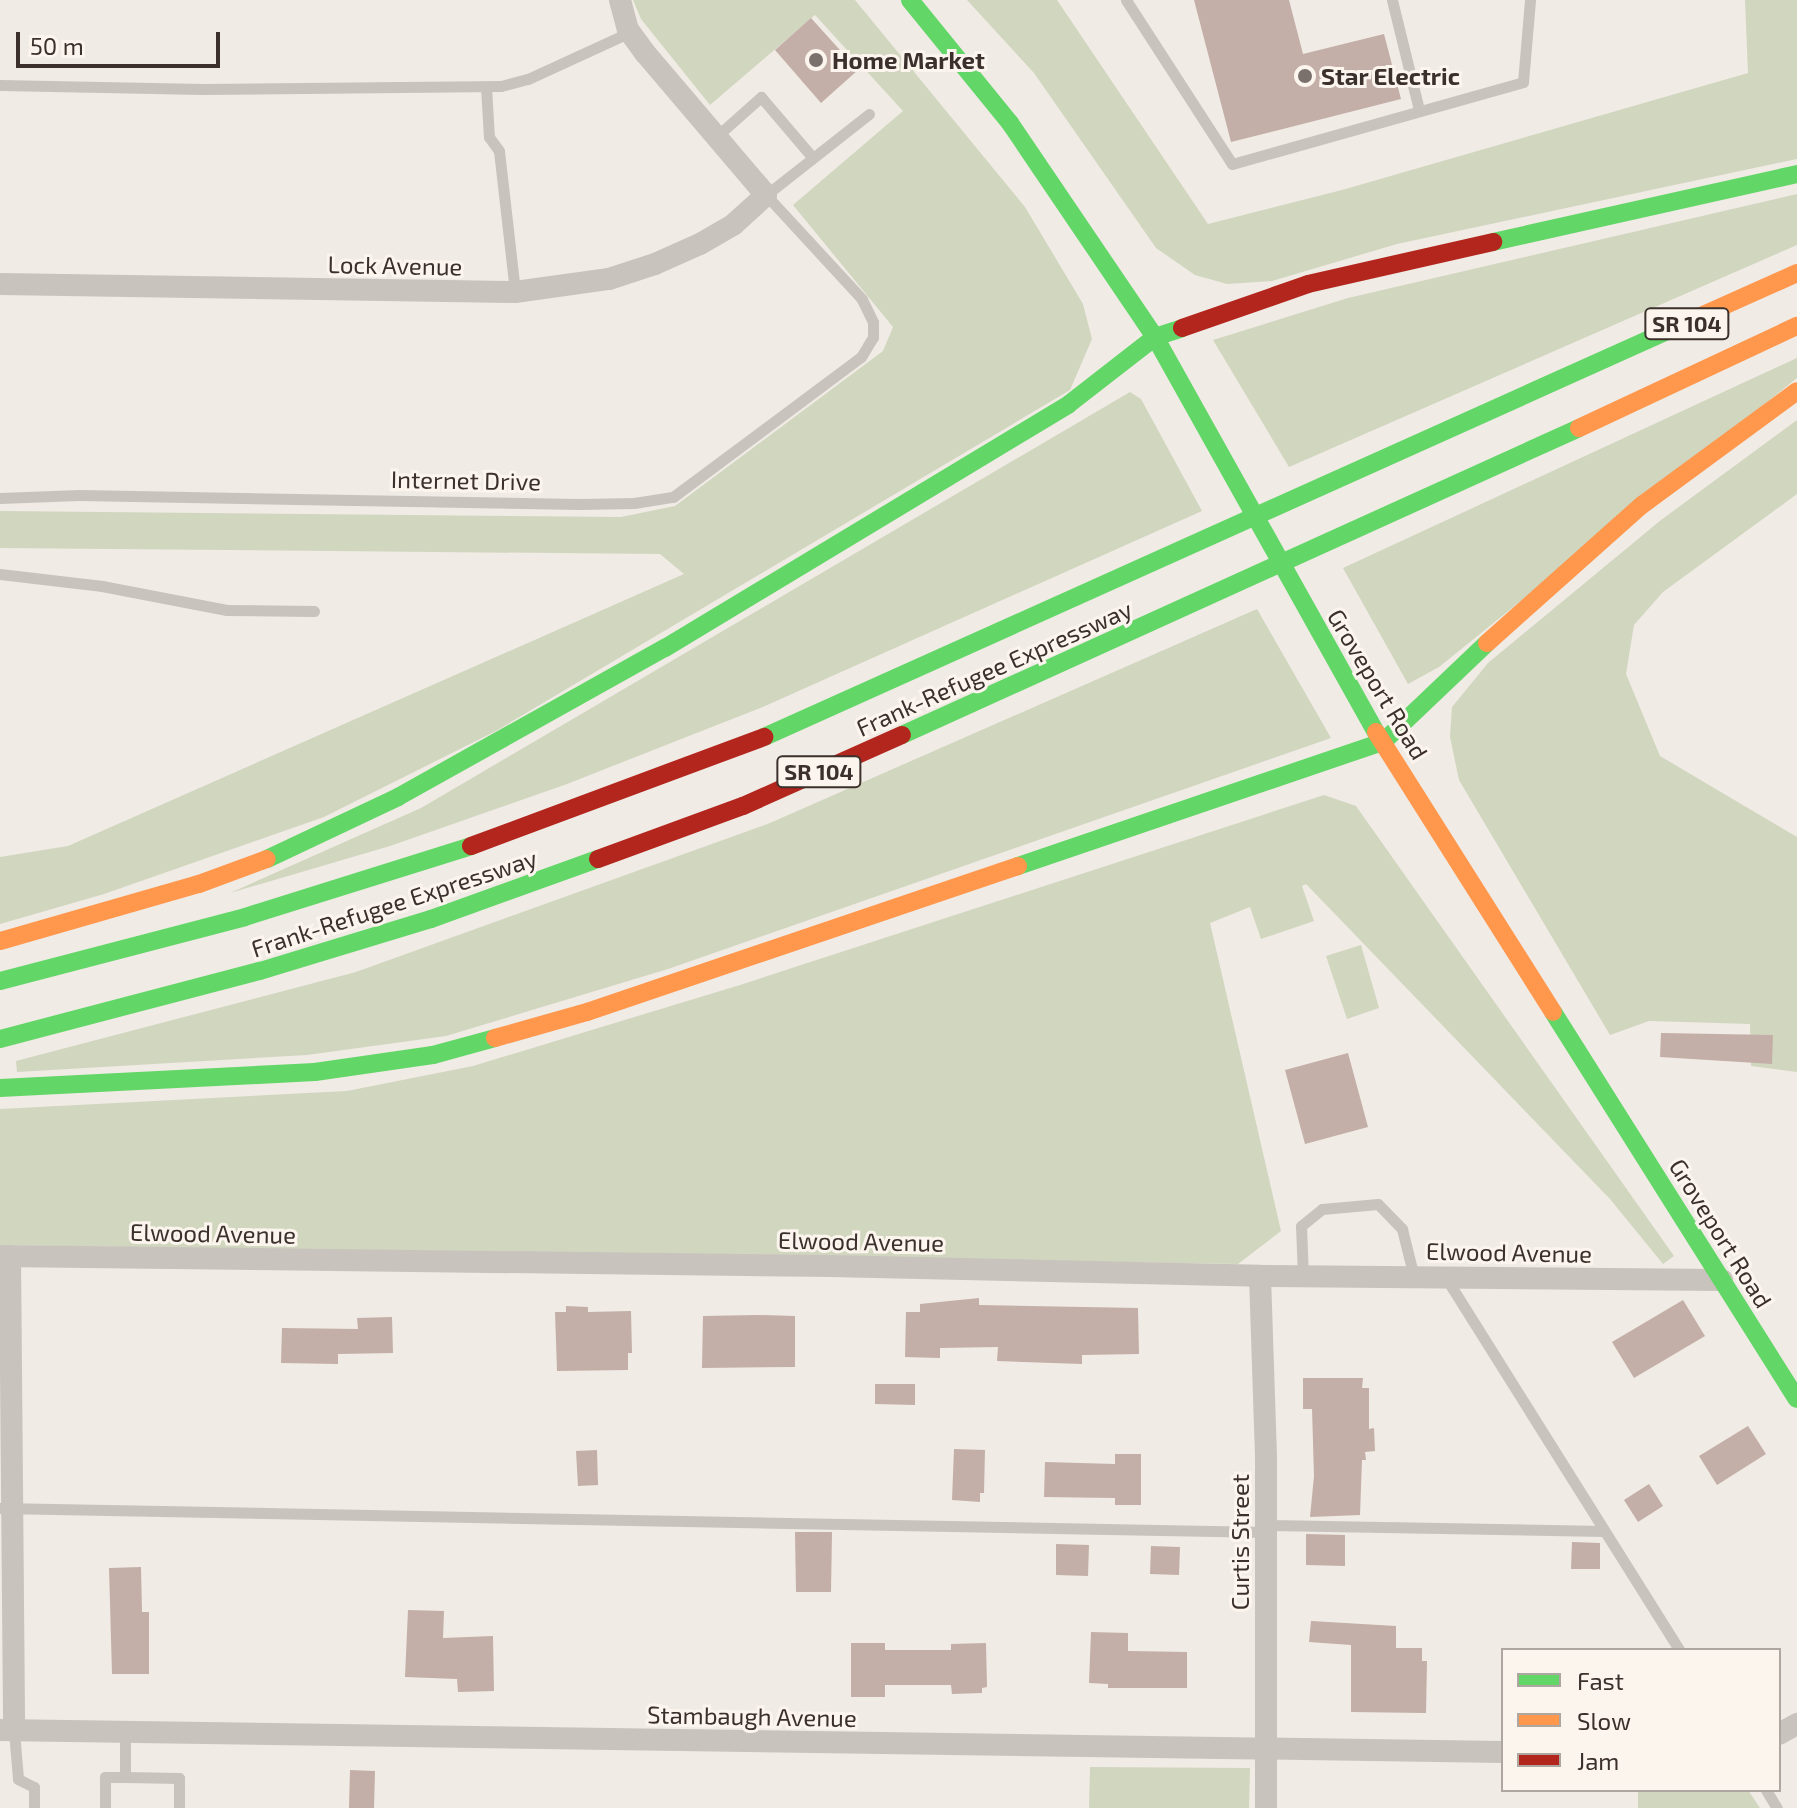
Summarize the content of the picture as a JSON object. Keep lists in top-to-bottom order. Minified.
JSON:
{"streets":{"main road":["SR 104","Frank-Refugee Expressway","Groveport Road"],"street":["Lock Avenue","Elwood Avenue","Curtis Street","Stambaugh Avenue"],"lane":["Internet Drive"]},"crossings":[["Lock Avenue","Internet Drive"],["Groveport Road","Elwood Avenue"],["Elwood Avenue","Curtis Street"],["Curtis Street","Stambaugh Avenue"]],"places":["Home Market","Star Electric"],"legend":["Fast","Slow","Jam"],"scale_bar":"50 m"}
